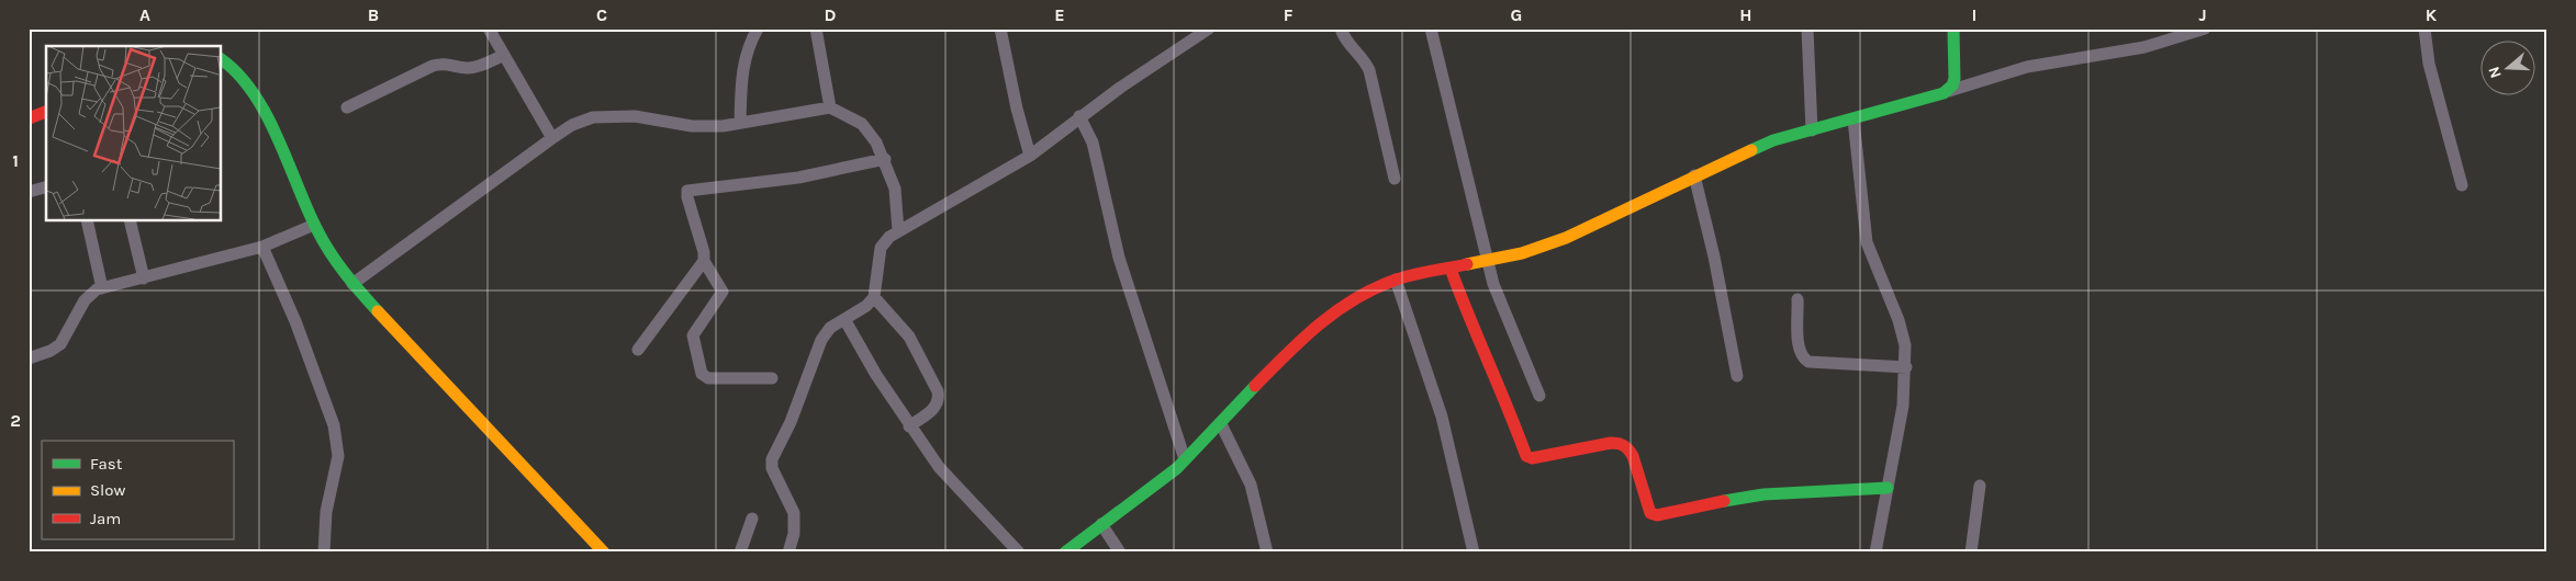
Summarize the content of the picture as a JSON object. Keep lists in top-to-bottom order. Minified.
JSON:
{"legend":["Fast","Slow","Jam"],"north":"left","grid":{"columns":["A","B","C","D","E","F","G","H","I","J","K"],"rows":["1","2"]}}
